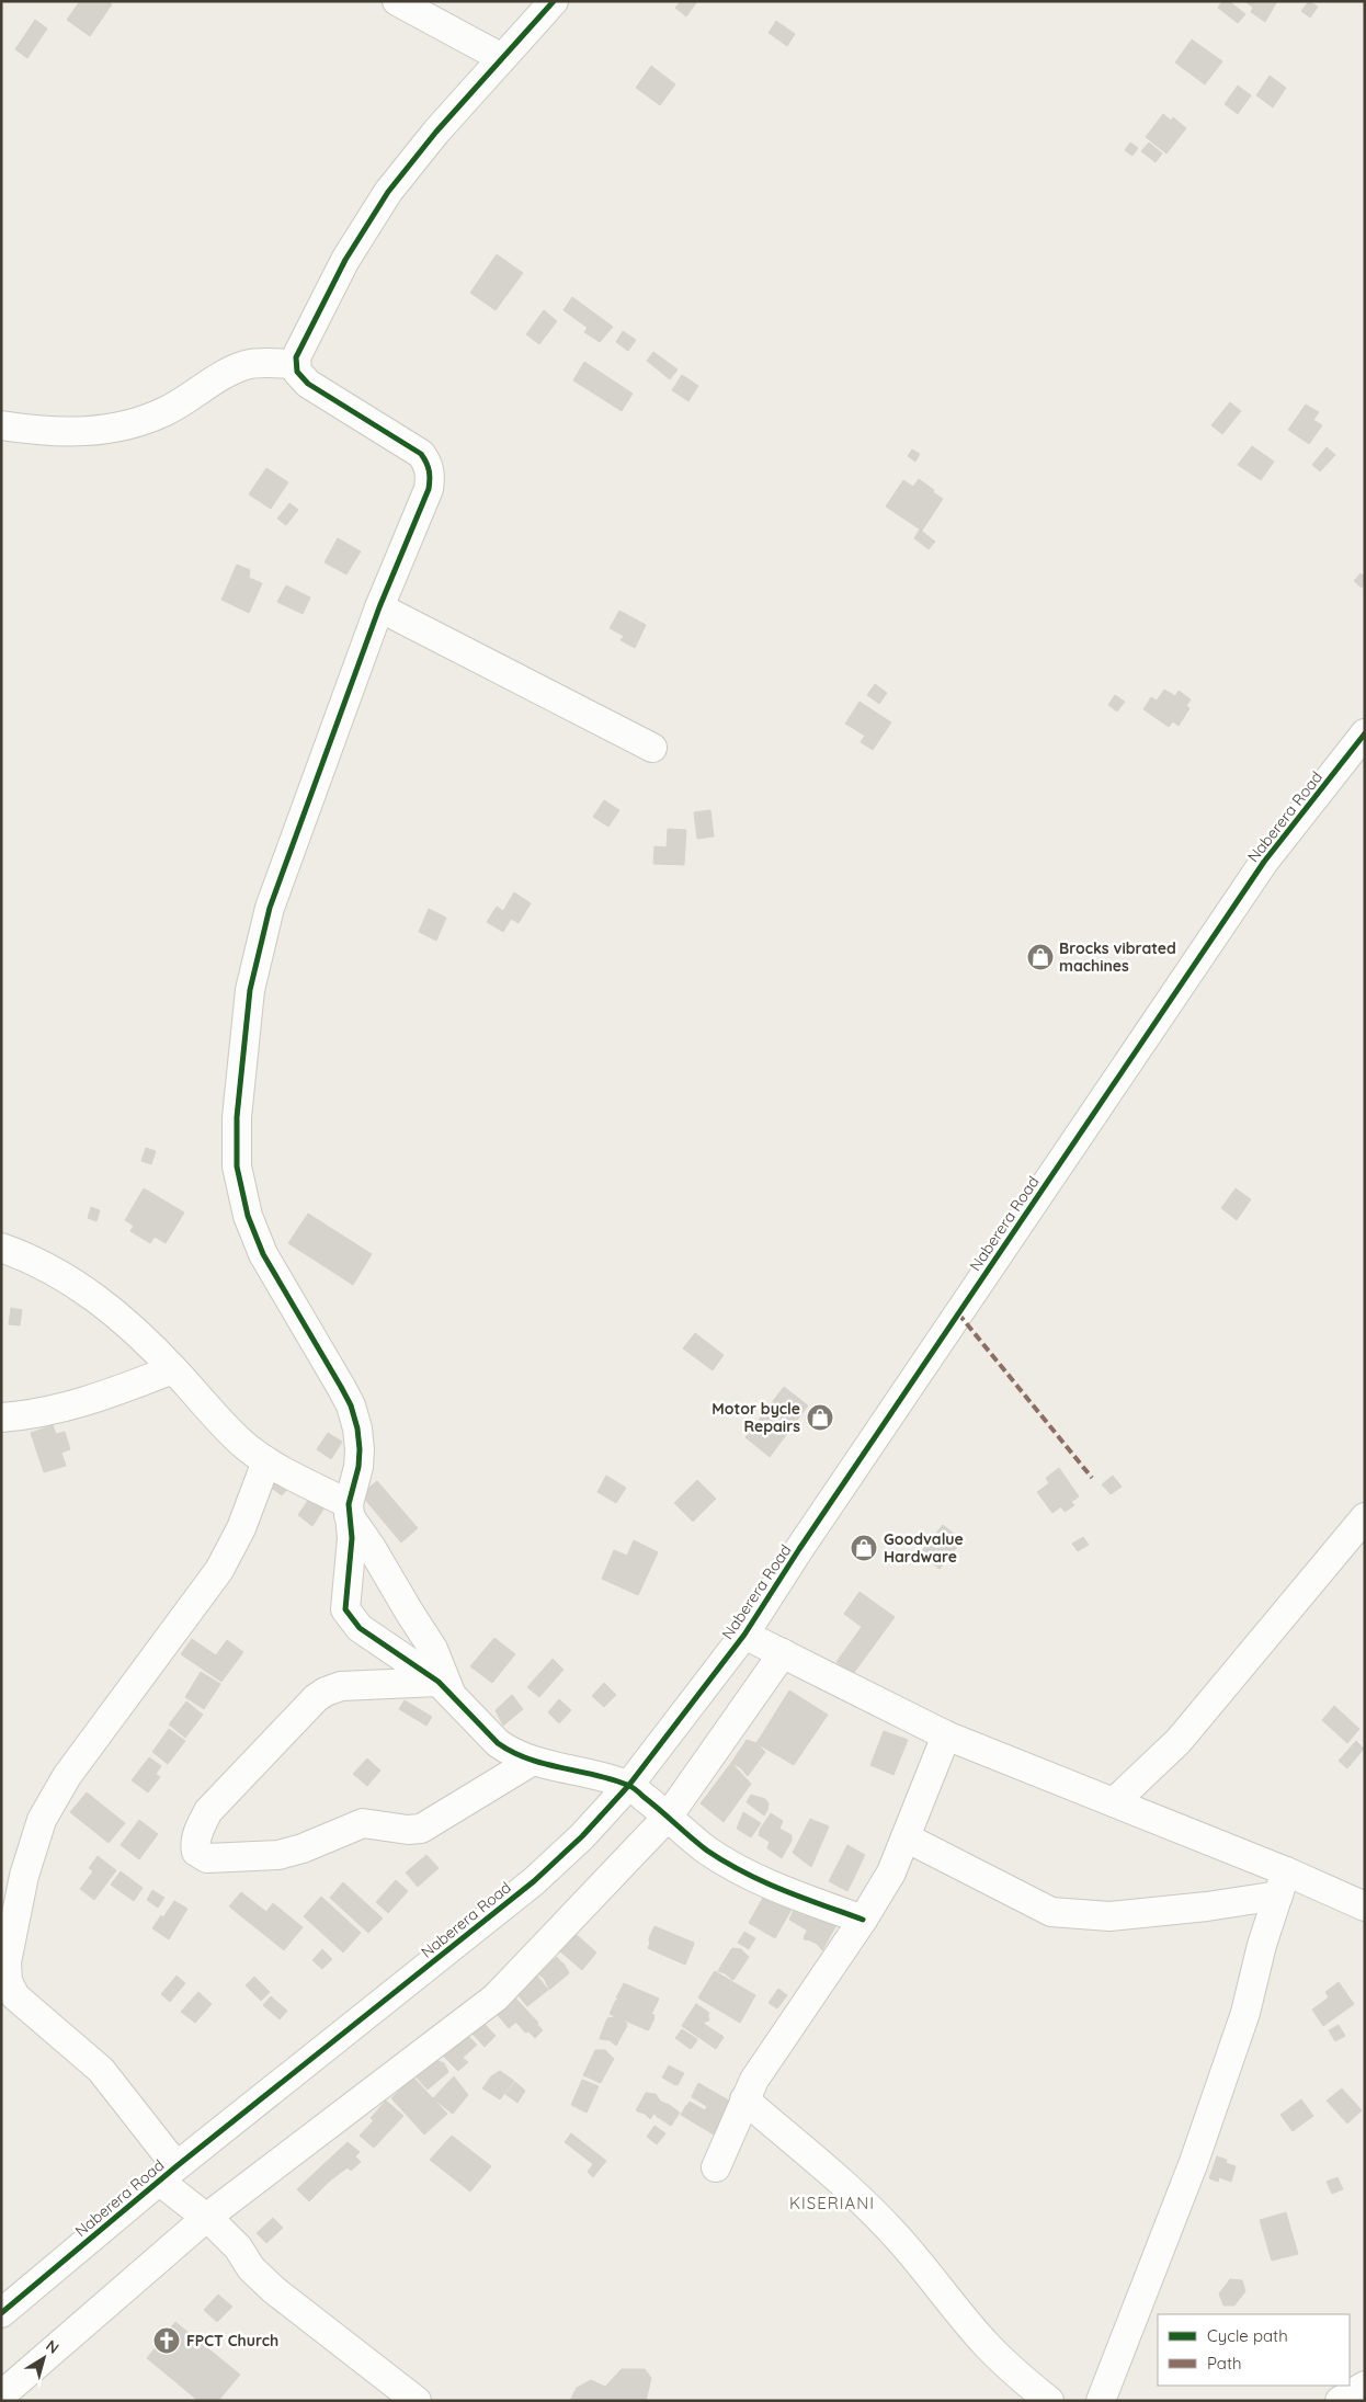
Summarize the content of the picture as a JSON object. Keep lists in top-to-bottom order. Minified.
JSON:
{"streets":{"street":["Naberera Road"]},"districts":["KISERIANI"],"places":{"shop":["Brocks vibrated machines","Motor bycle Repairs","Goodvalue Hardware"],"church":["FPCT Church"]},"legend":["Cycle path","Path"],"north":"top right"}
